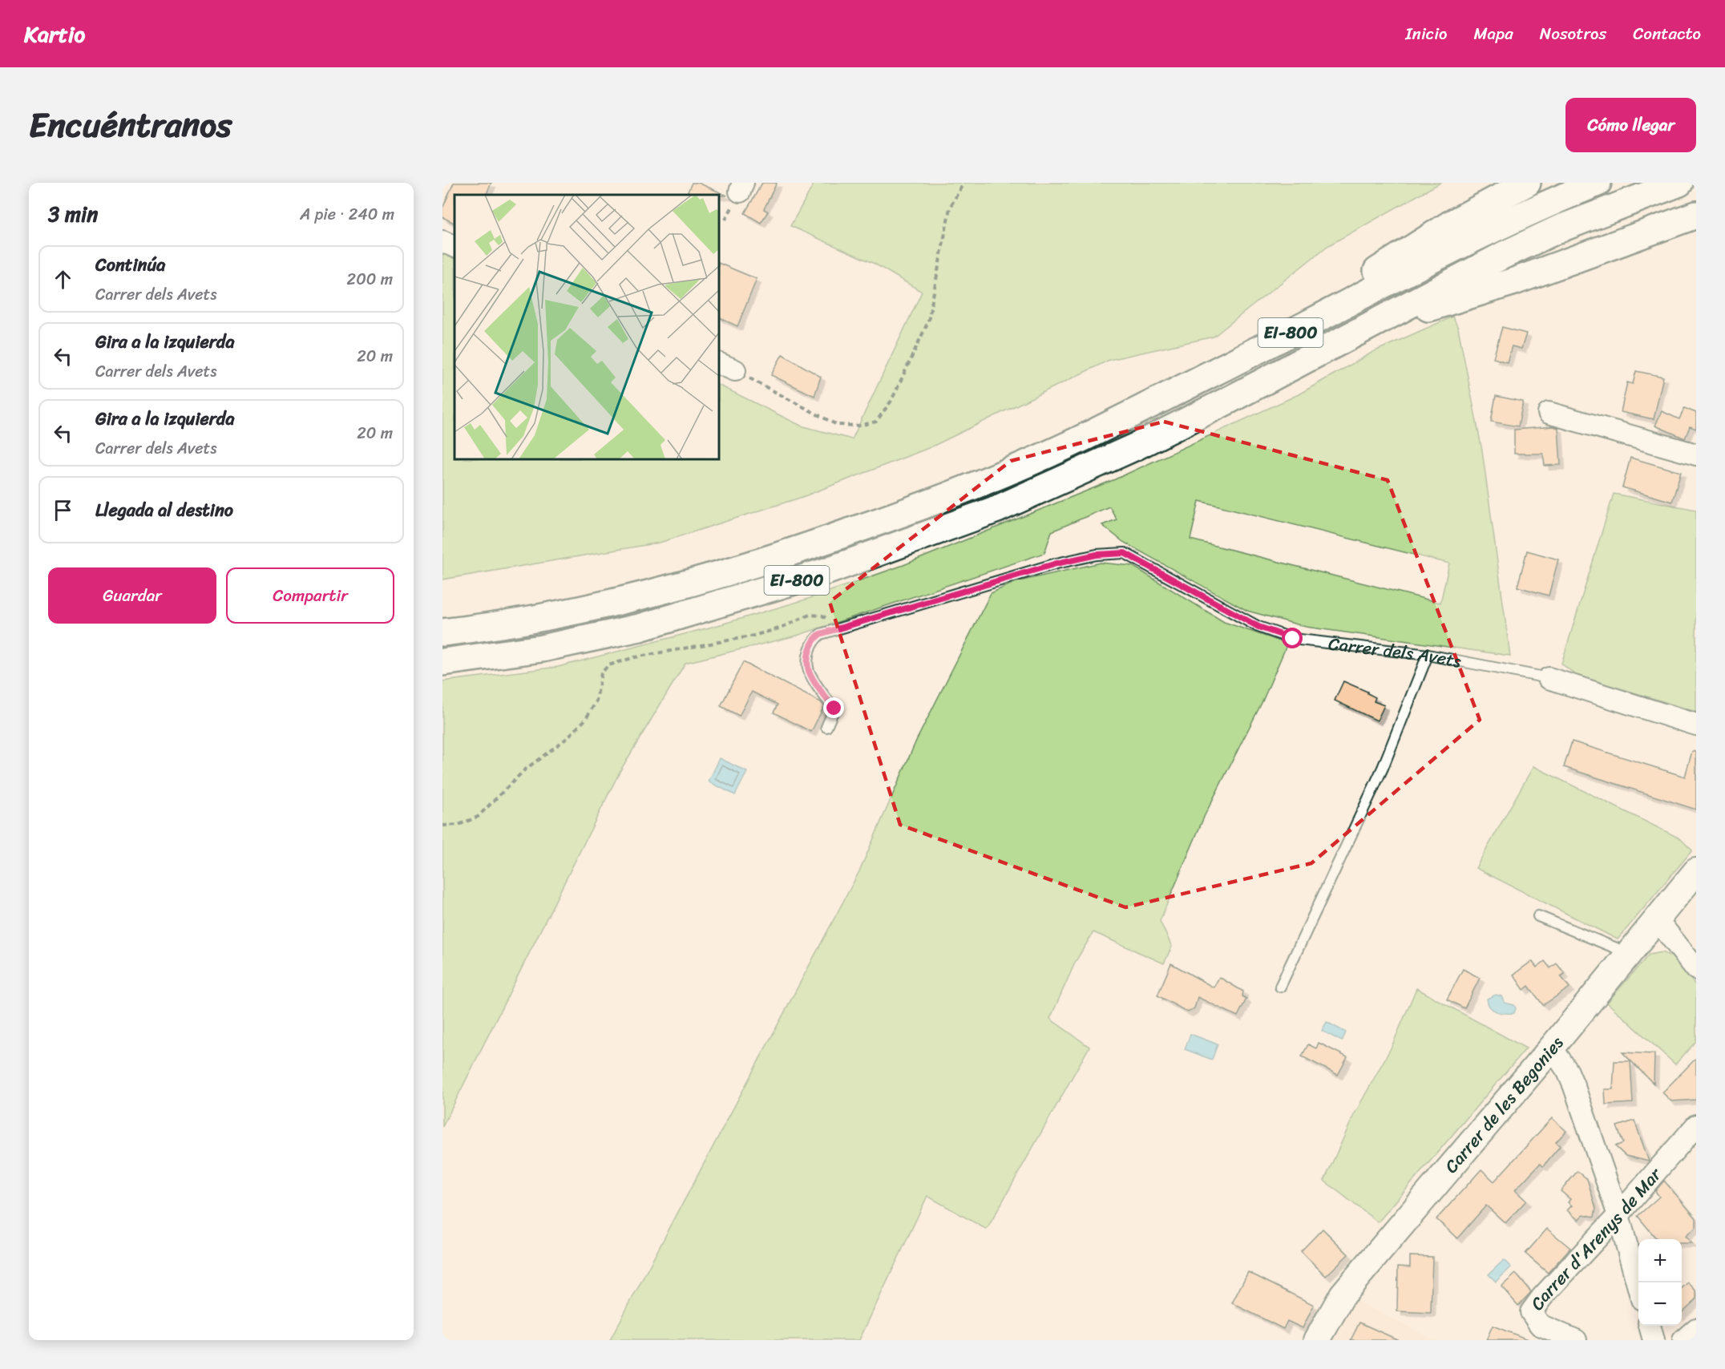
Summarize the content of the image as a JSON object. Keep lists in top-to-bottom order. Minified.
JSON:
{"streets":{"highway":["EI-800"],"street":["Carrer dels Avets","Carrer de les Begonies","Carrer d'Arenys de Mar"]},"page":{"header":"Kartio","nav":["Inicio","Mapa","Nosotros","Contacto"],"title":"Encuéntranos","buttons":["Cómo llegar",["Guardar","Compartir"]],"heading":["3 min","A pie · 240 m"],"list":[["Continúa","Carrer dels Avets","200 m"],["Gira a la izquierda","Carrer dels Avets","20 m"],["Gira a la izquierda","Carrer dels Avets","20 m"],"Llegada al destino"],"map_buttons":["+","−"]}}
